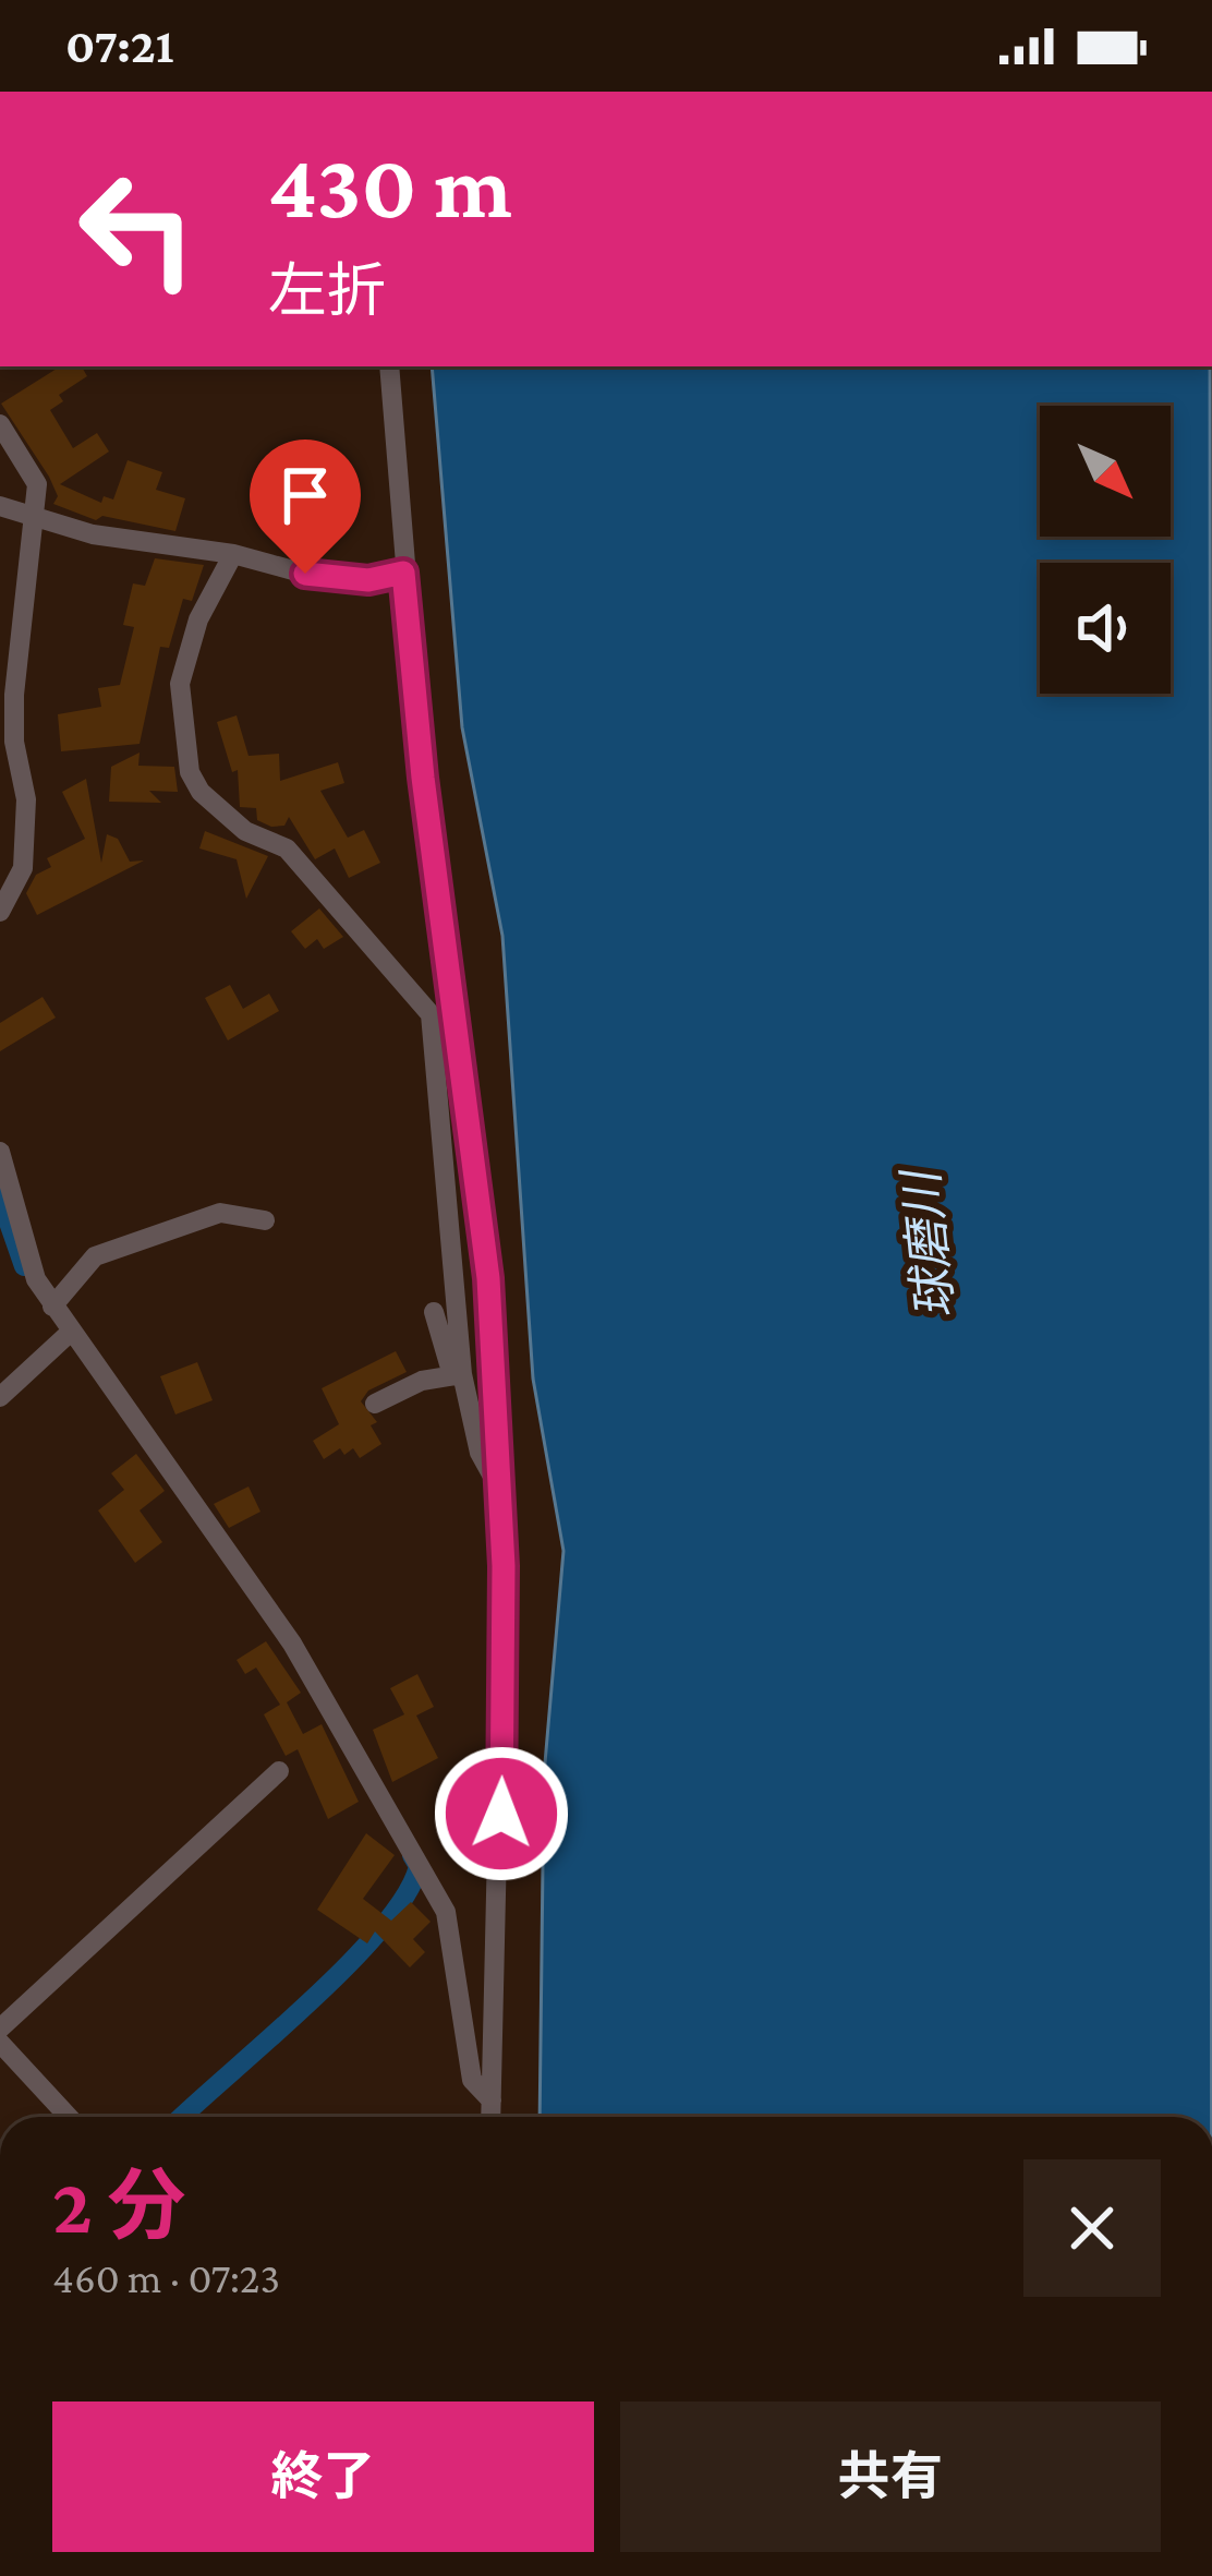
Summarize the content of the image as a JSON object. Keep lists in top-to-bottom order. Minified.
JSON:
{"water":["球磨川"],"north":"bottom right","page":{"status":"07:21","turn":["430 m","左折"],"heading":["2 分","460 m · 07:23"],"buttons":["終了","共有"]}}
